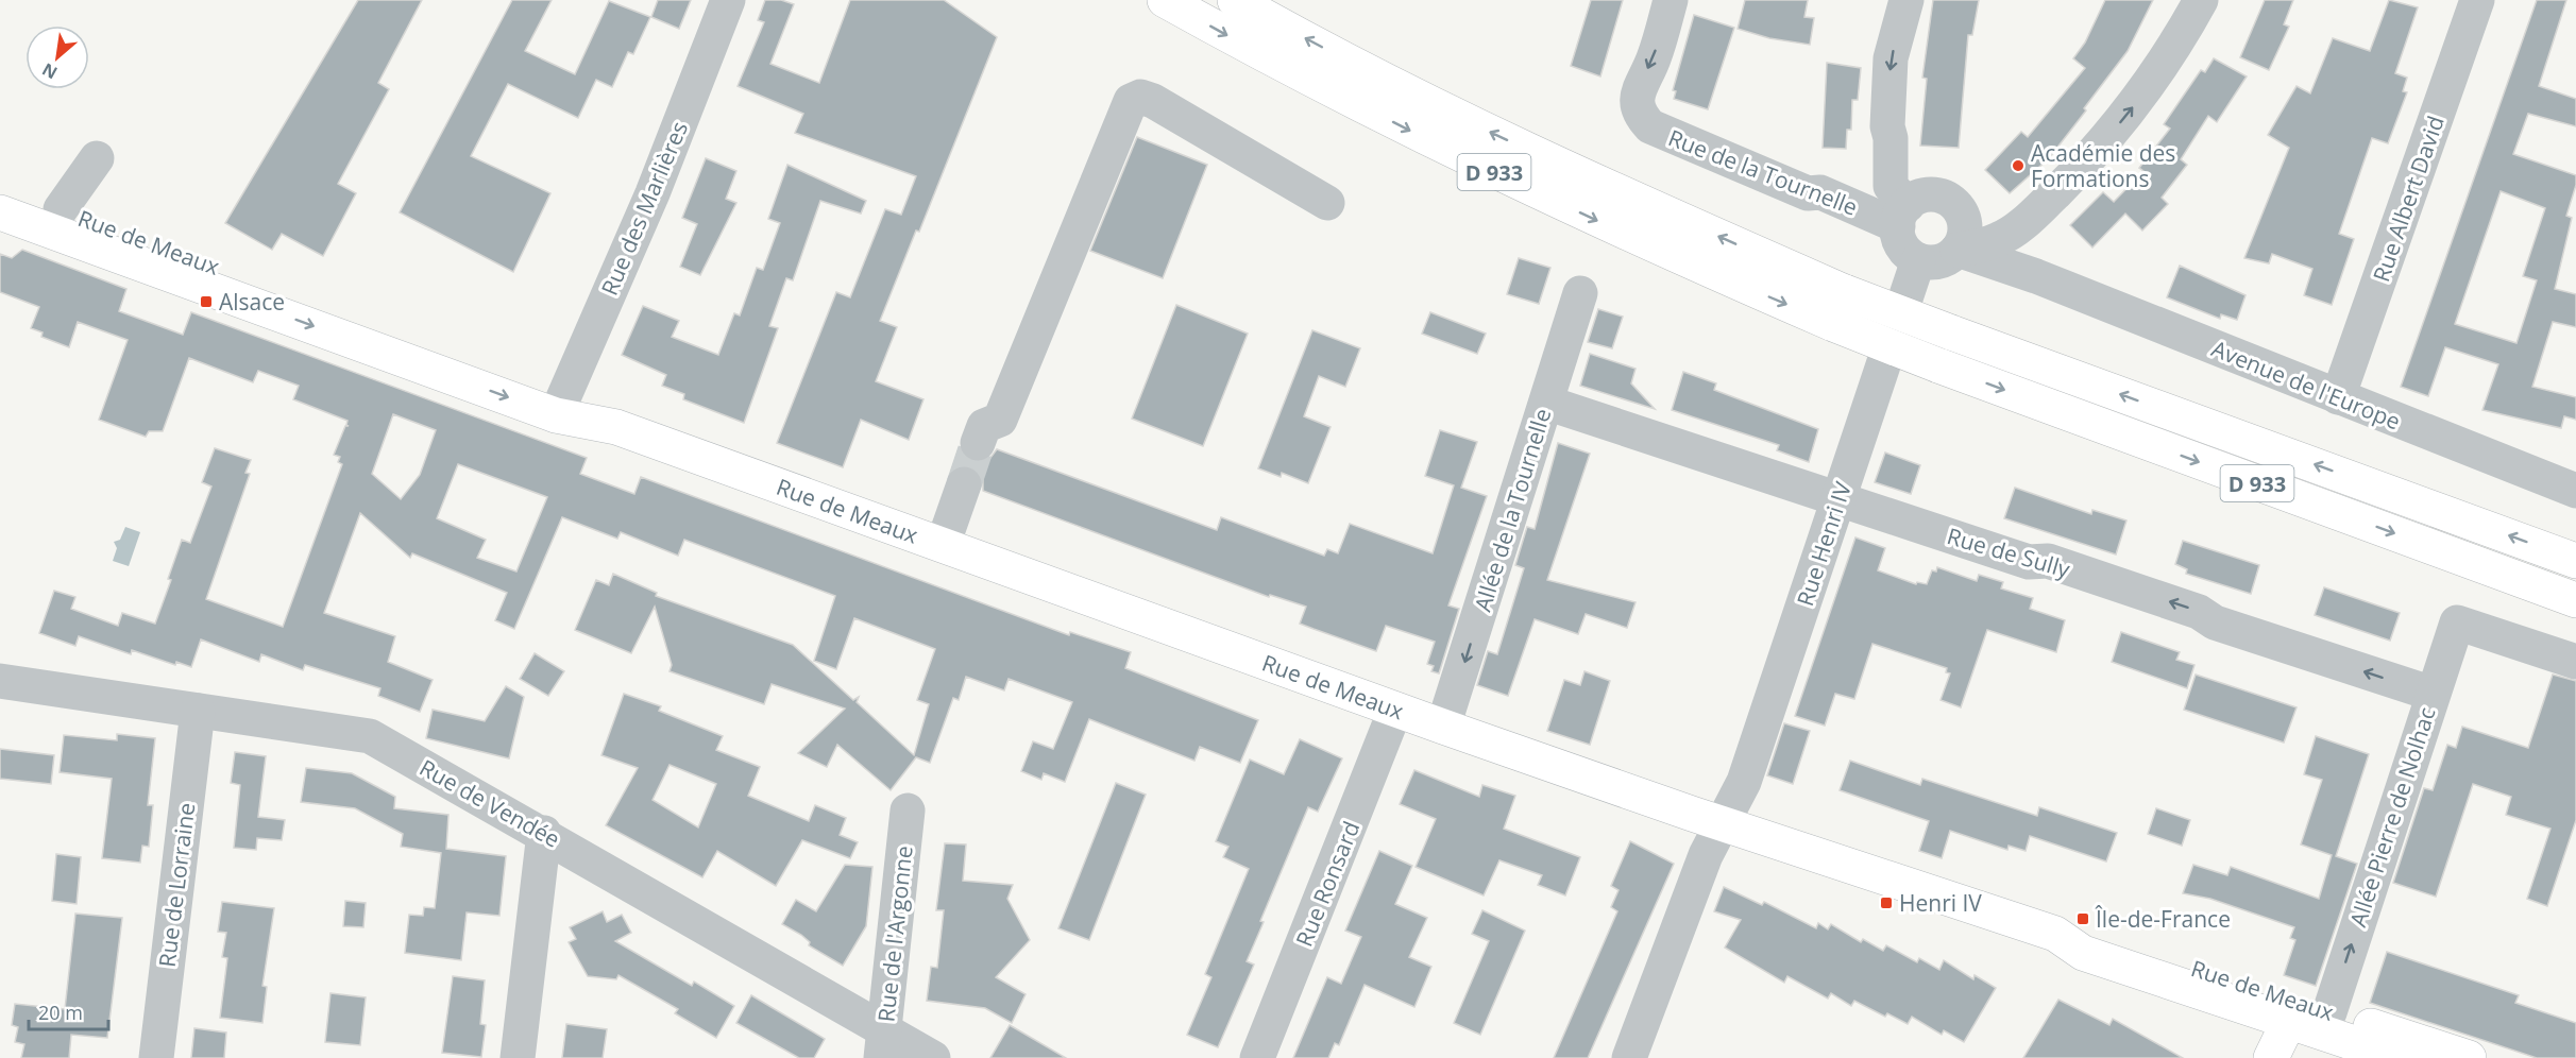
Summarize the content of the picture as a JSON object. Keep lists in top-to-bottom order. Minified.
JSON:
{"streets":{"main road":["D 933","Rue de Meaux"],"street":["Rue de la Tournelle","Rue Albert David","Rue des Marlières","Avenue de l'Europe","Allée de la Tournelle","Rue Henri IV","Rue de Sully","Rue de Vendée","Allée Pierre de Nolhac","Rue Ronsard","Rue de Lorraine","Rue de l'Argonne"]},"crossings":[["Rue de la Tournelle","Avenue de l'Europe"],["Rue de la Tournelle","Rue Henri IV"],["Rue Albert David","Avenue de l'Europe"],["Rue des Marlières","Rue de Meaux"],["Rue de Meaux","Allée de la Tournelle"],["Rue de Meaux","Rue Henri IV"],["Rue de Meaux","Allée Pierre de Nolhac"],["Rue de Meaux","Rue Ronsard"],["Avenue de l'Europe","Rue Henri IV"],["Allée de la Tournelle","Rue de Sully"],["Rue Henri IV","Rue de Sully"],["Rue de Sully","Allée Pierre de Nolhac"],["Rue de Vendée","Rue de Lorraine"],["Rue de Vendée","Rue de l'Argonne"]],"one_way":["Allée de la Tournelle","Rue de Sully","Allée Pierre de Nolhac"],"places":{"other":["Académie des Formations"],"transit":["Alsace","Henri IV","Île-de-France"]},"scale_bar":"20 m","north":"bottom left"}
